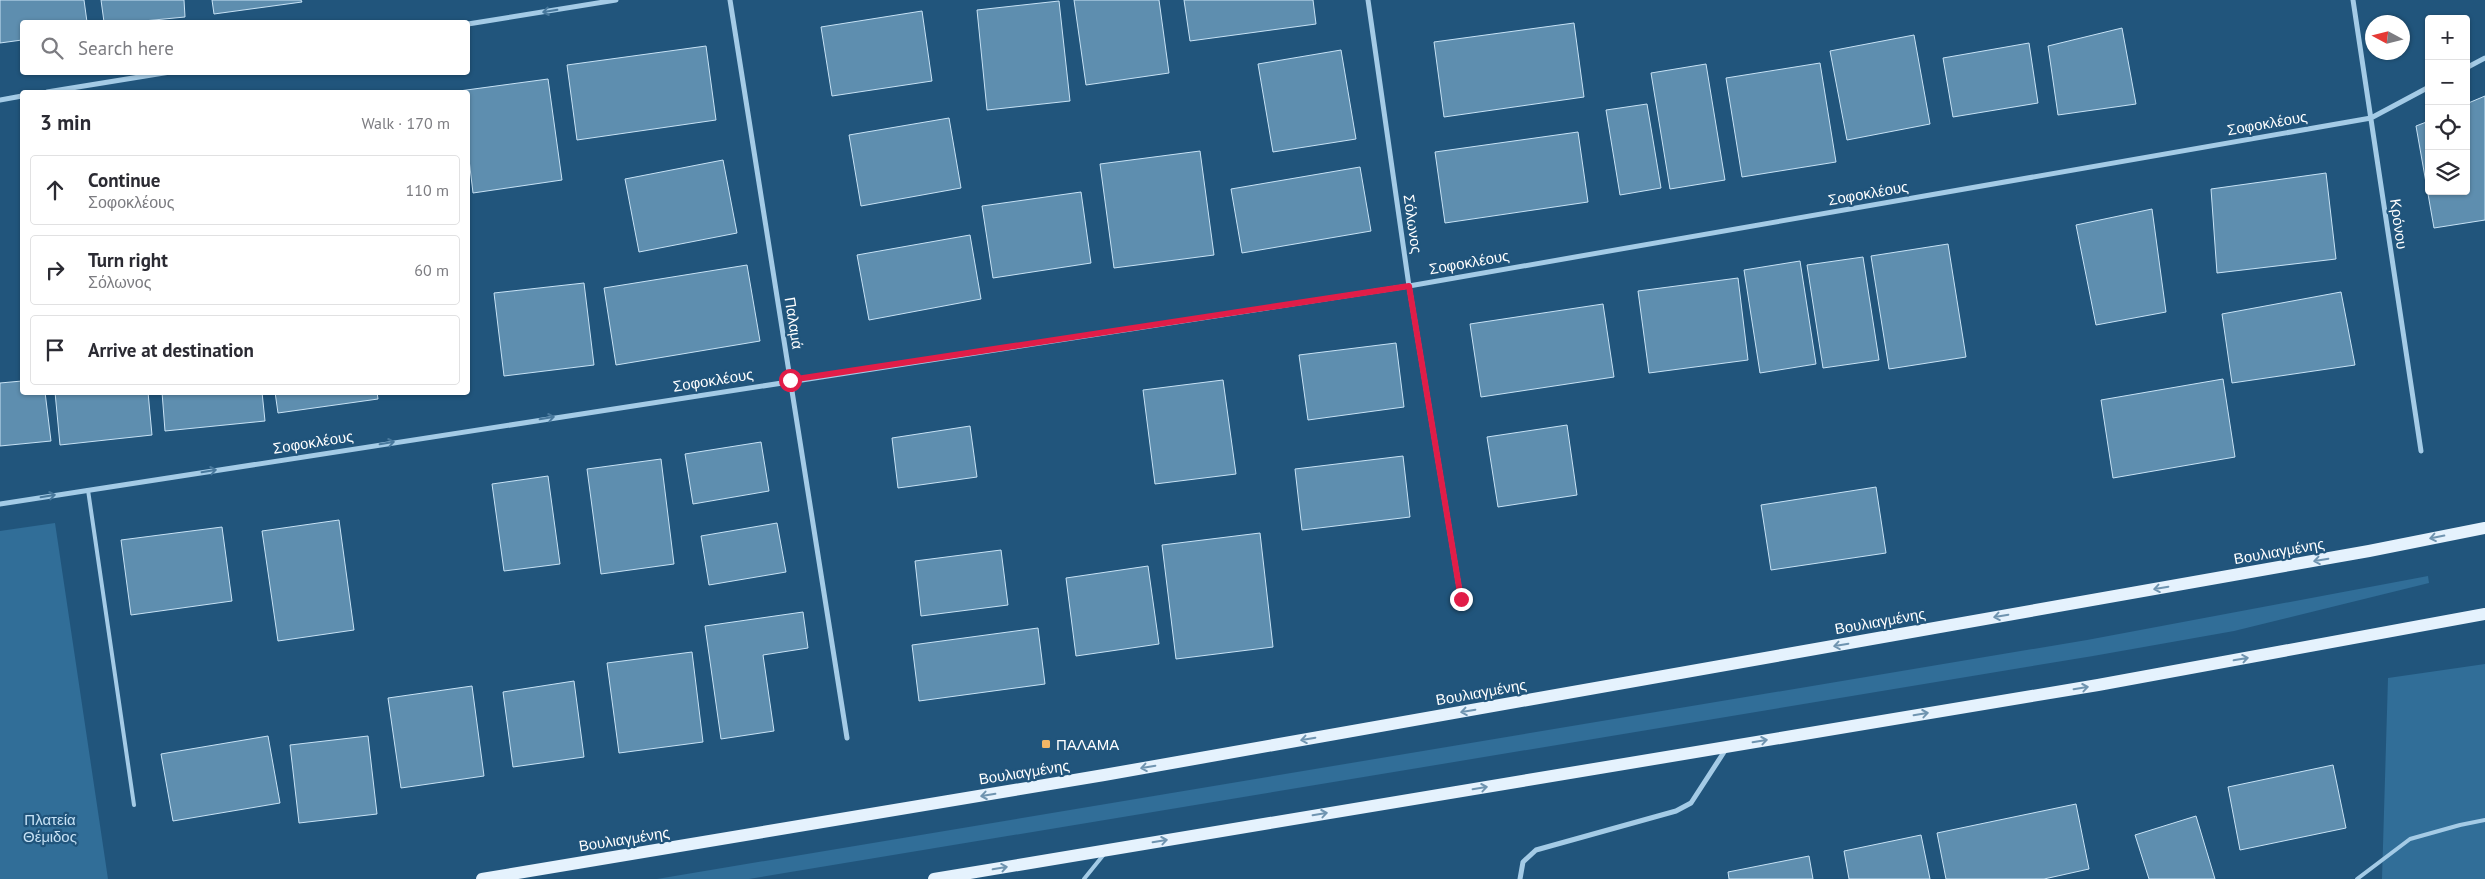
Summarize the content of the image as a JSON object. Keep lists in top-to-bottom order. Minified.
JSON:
{"streets":{"main road":["Βουλιαγμένης"],"street":["Σοφοκλέους","Σόλωνος","Κρόνου","Παλαμά"]},"crossings":[["Σοφοκλέους","Σόλωνος"],["Σοφοκλέους","Κρόνου"],["Σοφοκλέους","Παλαμά"]],"parks":["Πλατεία Θέμιδος"],"places":{"transit":["ΠΑΛΑΜΑ"]},"north":"left","page":{"map_buttons":["+","−"],"search":"Search here","heading":["3 min","Walk · 170 m"],"list":[["Continue","Σοφοκλέους","110 m"],["Turn right","Σόλωνος","60 m"],"Arrive at destination"]}}
